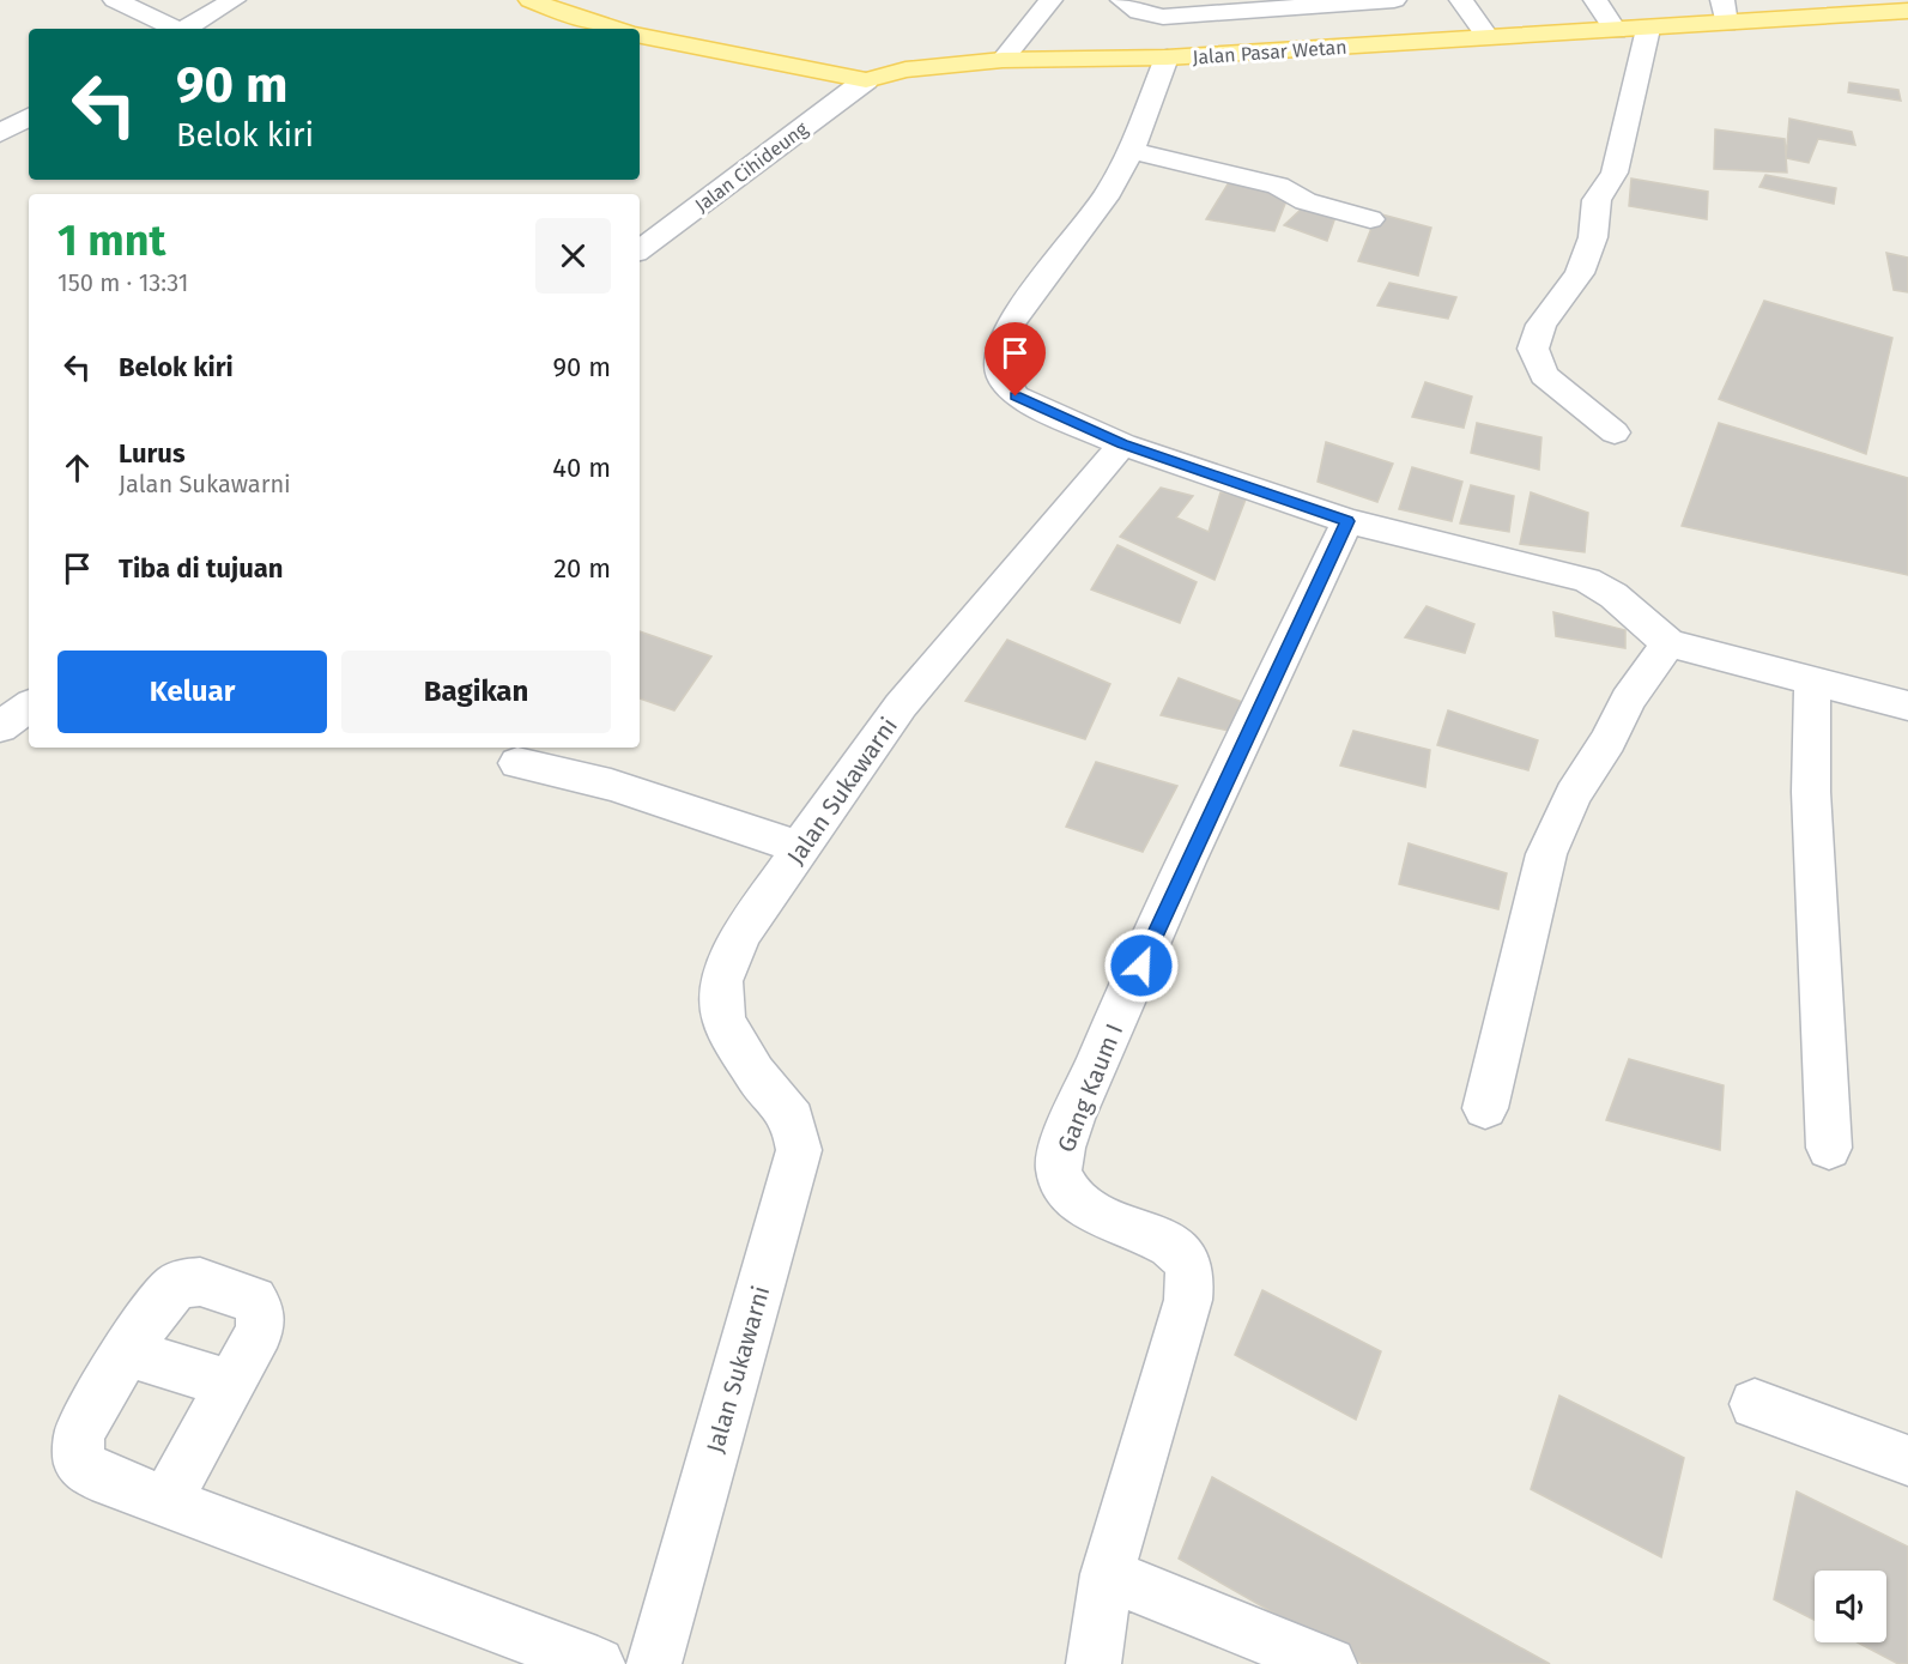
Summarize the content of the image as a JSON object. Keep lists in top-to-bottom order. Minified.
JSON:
{"streets":{"main road":["Jalan Pasar Wetan"],"street":["Jalan Cihideung","Jalan Sukawarni","Gang Kaum I"]},"crossings":[["Jalan Pasar Wetan","Jalan Cihideung"]],"page":{"turn":["90 m","Belok kiri"],"heading":["1 mnt","150 m · 13:31"],"list":[{"name":"Belok kiri","value":"90 m"},{"name":"Lurus","note":"Jalan Sukawarni","value":"40 m"},{"name":"Tiba di tujuan","value":"20 m"}],"buttons":["Keluar","Bagikan"]}}
